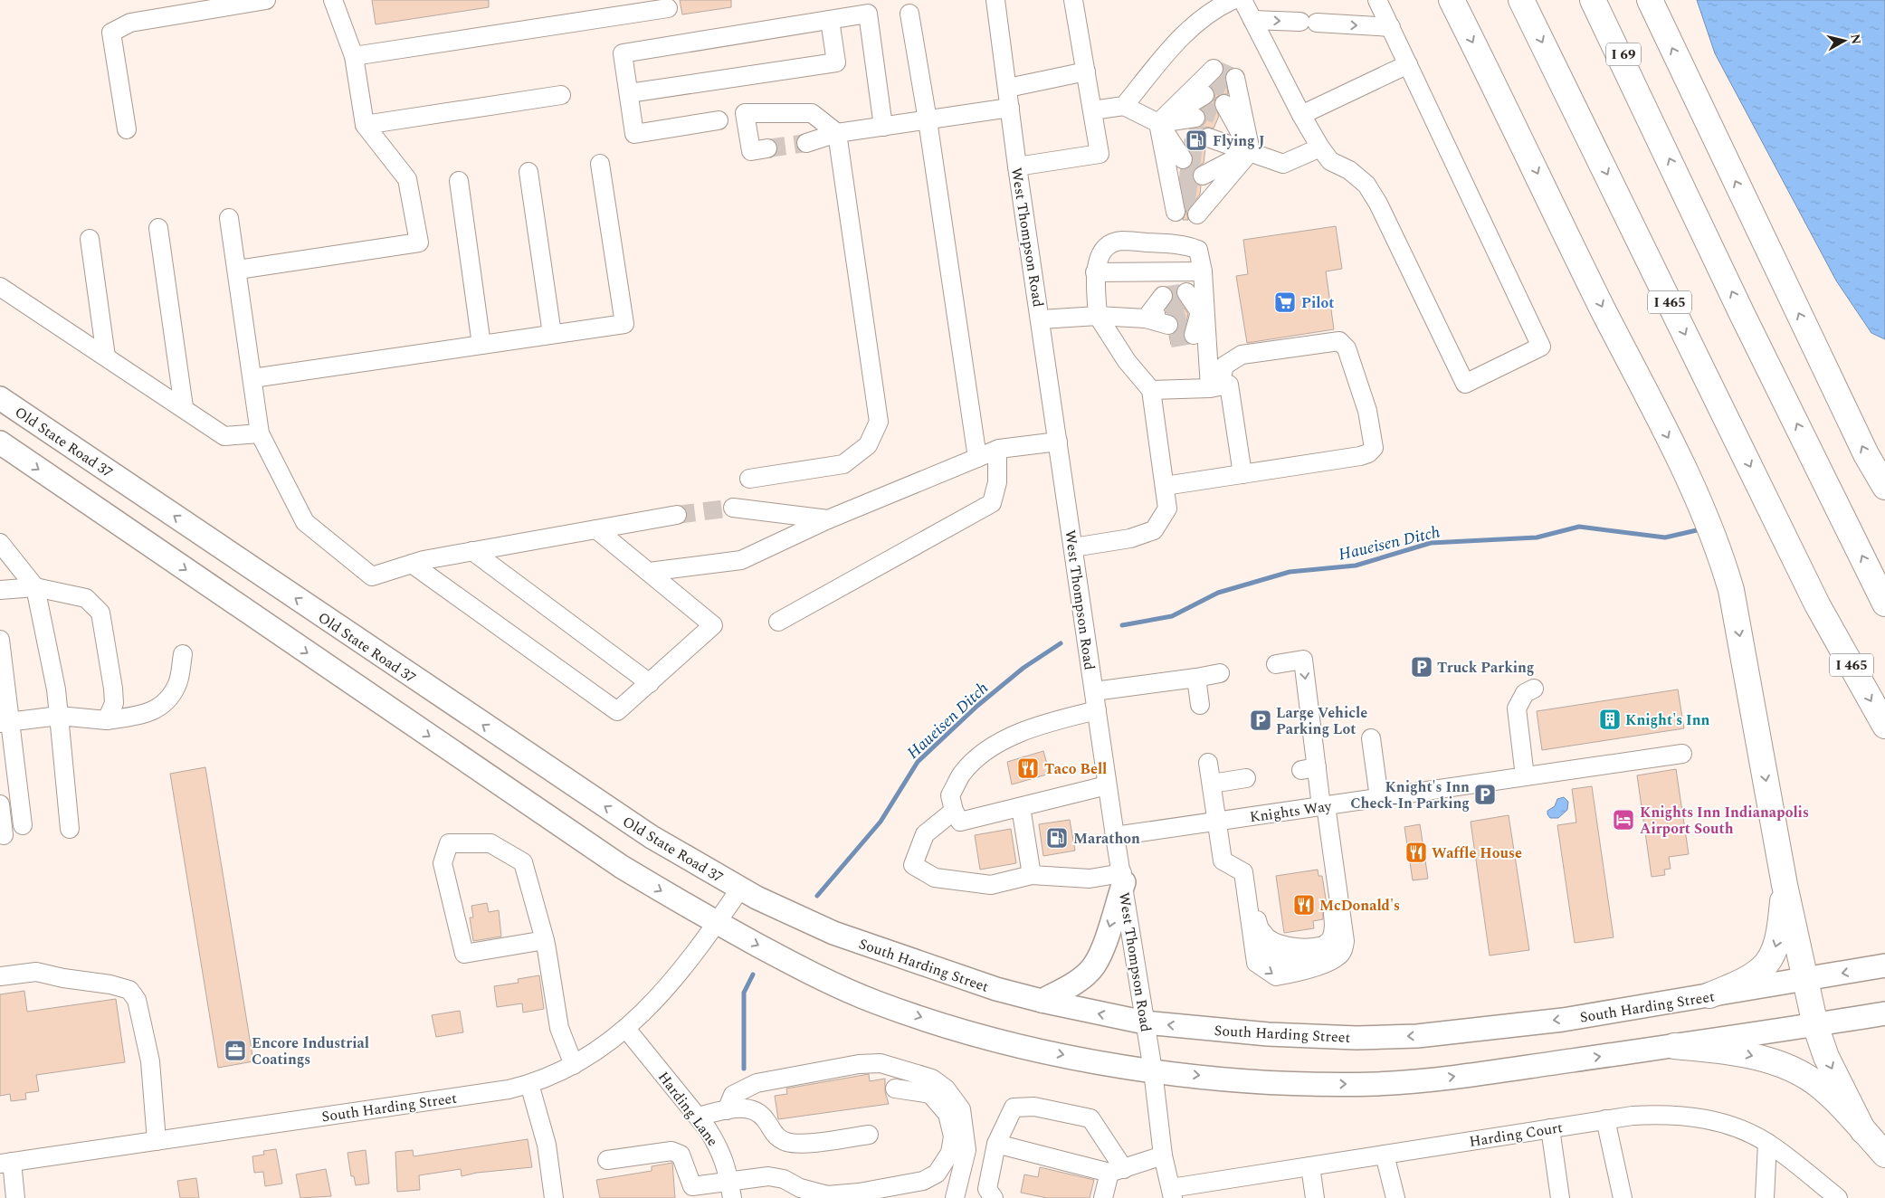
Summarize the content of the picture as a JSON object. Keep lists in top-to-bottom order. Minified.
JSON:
{"streets":{"highway":["I 69","I 465"],"main road":["Old State Road 37","South Harding Street"],"street":["West Thompson Road","Knights Way","Harding Lane","Harding Court"]},"crossings":[["West Thompson Road","Knights Way"],["West Thompson Road","South Harding Street"],["West Thompson Road","Harding Court"],["Old State Road 37","South Harding Street"],["South Harding Street","Harding Lane"]],"one_way":["South Harding Street"],"water":["Haueisen Ditch"],"places":{"fuel station":["Flying J","Marathon"],"supermarket":["Pilot"],"parking":["Truck Parking","Large Vehicle Parking Lot","Knight's Inn Check-In Parking"],"building":["Knight's Inn"],"restaurant":["Taco Bell","Waffle House","McDonald's"],"hotel":["Knights Inn Indianapolis Airport South"],"office":["Encore Industrial Coatings"]},"north":"right"}
